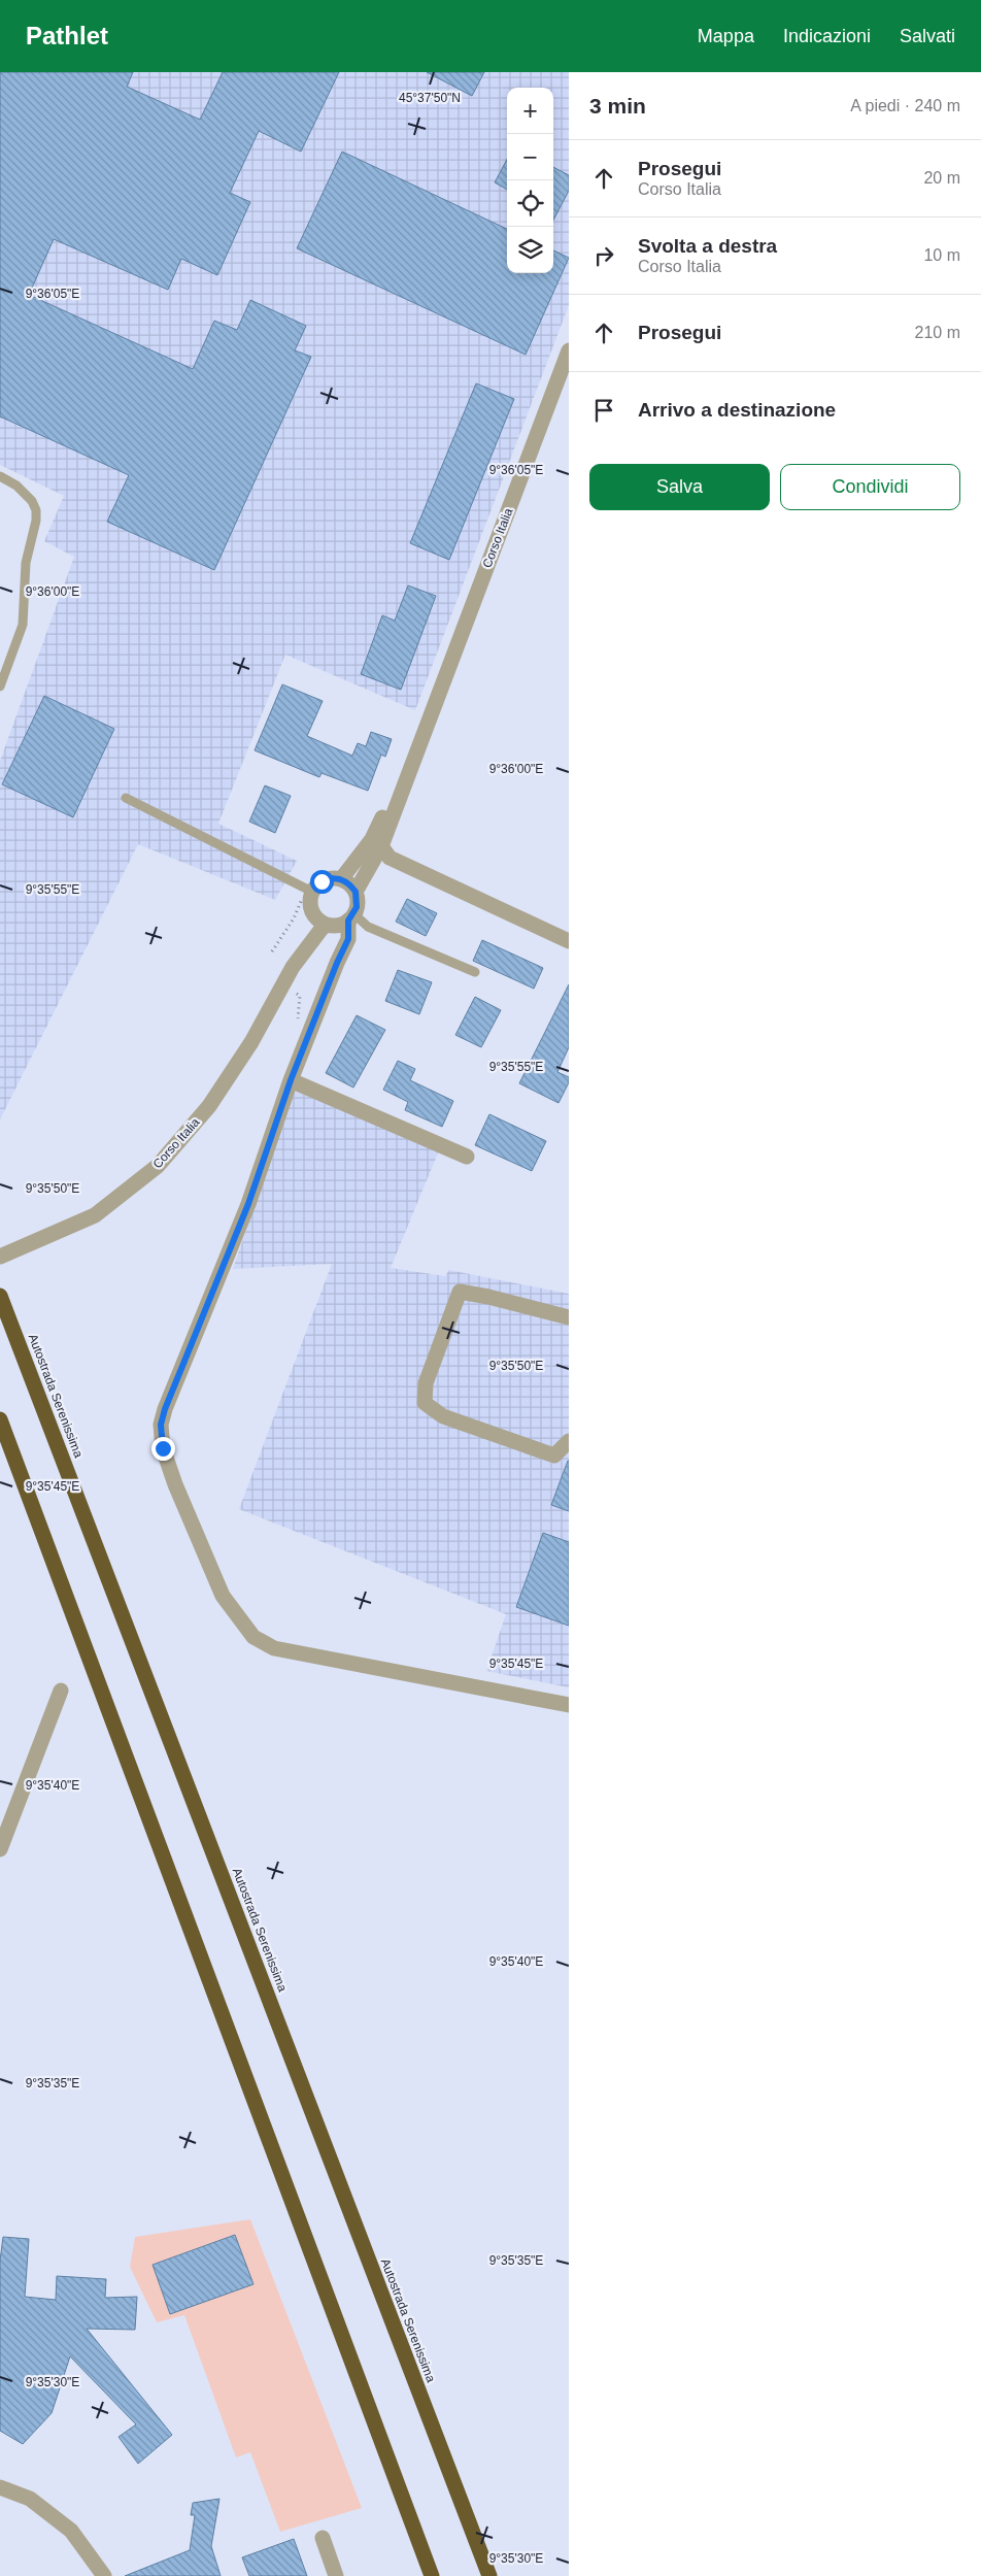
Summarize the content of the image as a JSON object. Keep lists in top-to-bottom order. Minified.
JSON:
{"streets":{"highway":["Autostrada Serenissima"],"street":["Corso Italia"]},"page":{"header":"Pathlet","nav":["Mappa","Indicazioni","Salvati"],"heading":["3 min","A piedi · 240 m"],"map_buttons":["+","−"],"list":[["Prosegui","Corso Italia","20 m"],["Svolta a destra","Corso Italia","10 m"],["Prosegui","210 m"],"Arrivo a destinazione"],"buttons":["Salva","Condividi"]},"coordinates":["45°37'50\"N","9°36'05\"E","9°36'00\"E","9°35'55\"E","9°35'50\"E","9°35'45\"E","9°35'40\"E","9°35'35\"E","9°35'30\"E"]}
